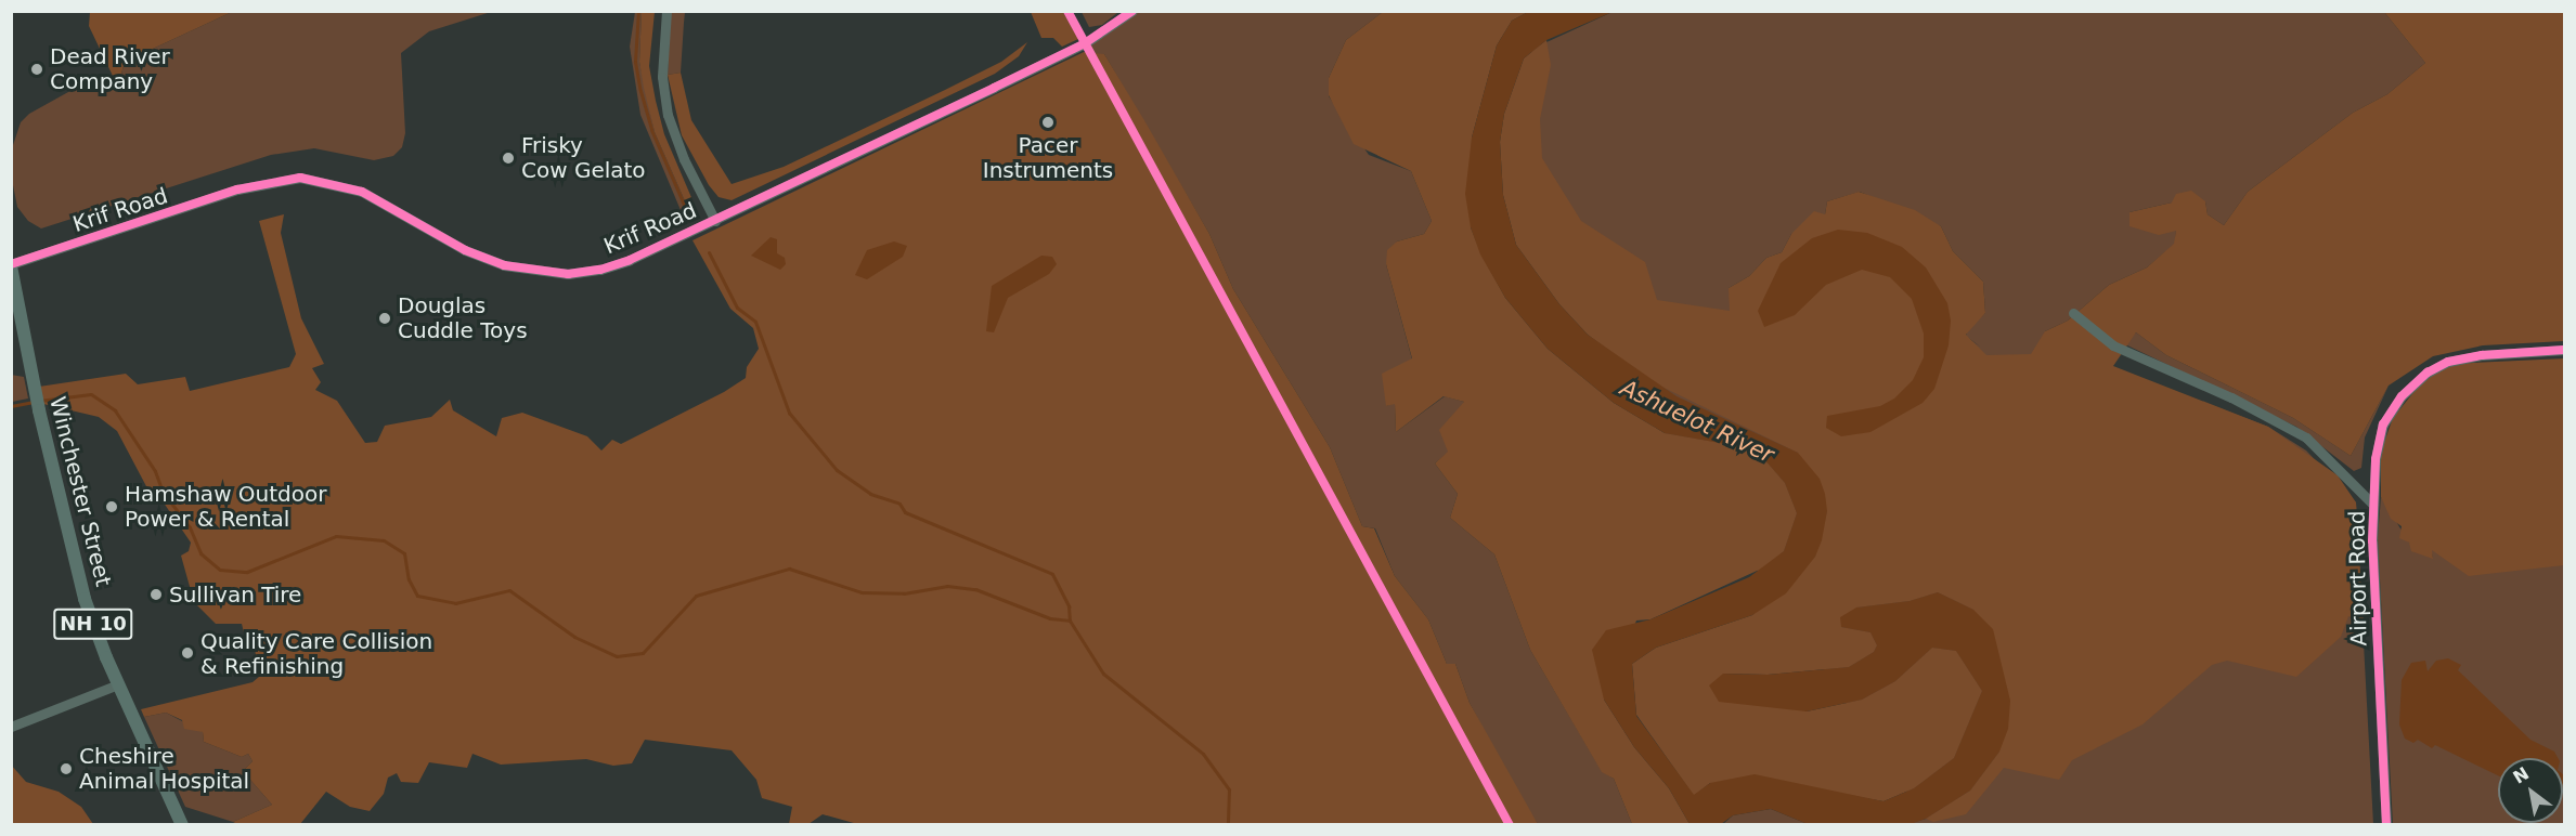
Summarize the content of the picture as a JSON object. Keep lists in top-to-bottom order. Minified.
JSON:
{"streets":{"main road":["Winchester Street","NH 10"],"street":["Krif Road","Airport Road"]},"crossings":[["Krif Road","Winchester Street"]],"water":["Ashuelot River"],"places":["Dead River Company","Pacer Instruments","Frisky Cow Gelato","Douglas Cuddle Toys","Hamshaw Outdoor Power & Rental","Sullivan Tire","Quality Care Collision & Refinishing","Cheshire Animal Hospital"],"north":"top left"}
